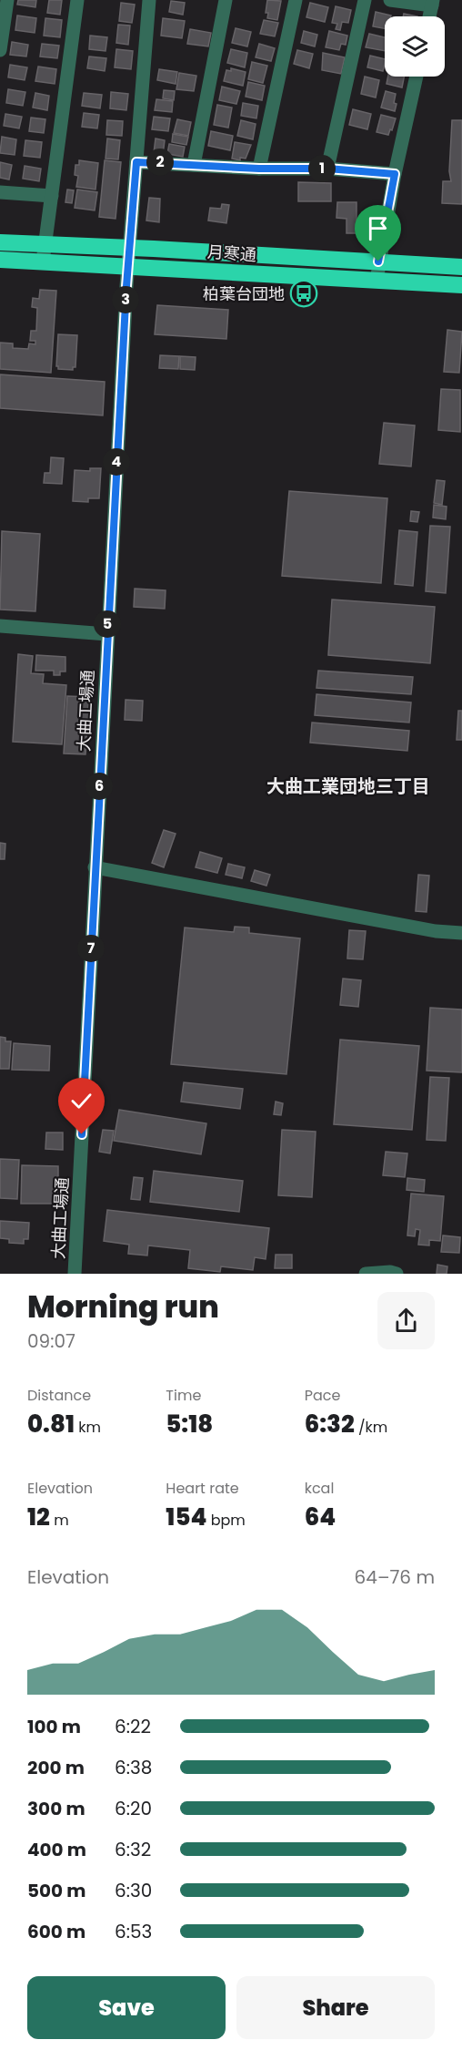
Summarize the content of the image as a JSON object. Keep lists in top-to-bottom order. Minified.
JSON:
{"streets":{"highway":["月寒通"],"street":["大曲工場通"]},"crossings":[["月寒通","大曲工場通"]],"districts":["大曲工業団地三丁目"],"places":{"bus stop":["柏葉台団地"]},"page":{"pins":["2","1","3","4","5","6","7"],"heading":["Morning run","09:07"],"stats":[["Distance","0.81 km"],["Time","5:18"],["Pace","6:32 /km"],["Elevation","12 m"],["Heart rate","154 bpm"],["kcal","64"]],"chart":["Elevation","64–76 m"],"list":[{"name":"100 m","note":"6:22"},{"name":"200 m","note":"6:38"},{"name":"300 m","note":"6:20"},{"name":"400 m","note":"6:32"},{"name":"500 m","note":"6:30"},{"name":"600 m","note":"6:53"}],"buttons":["Save","Share"]}}
